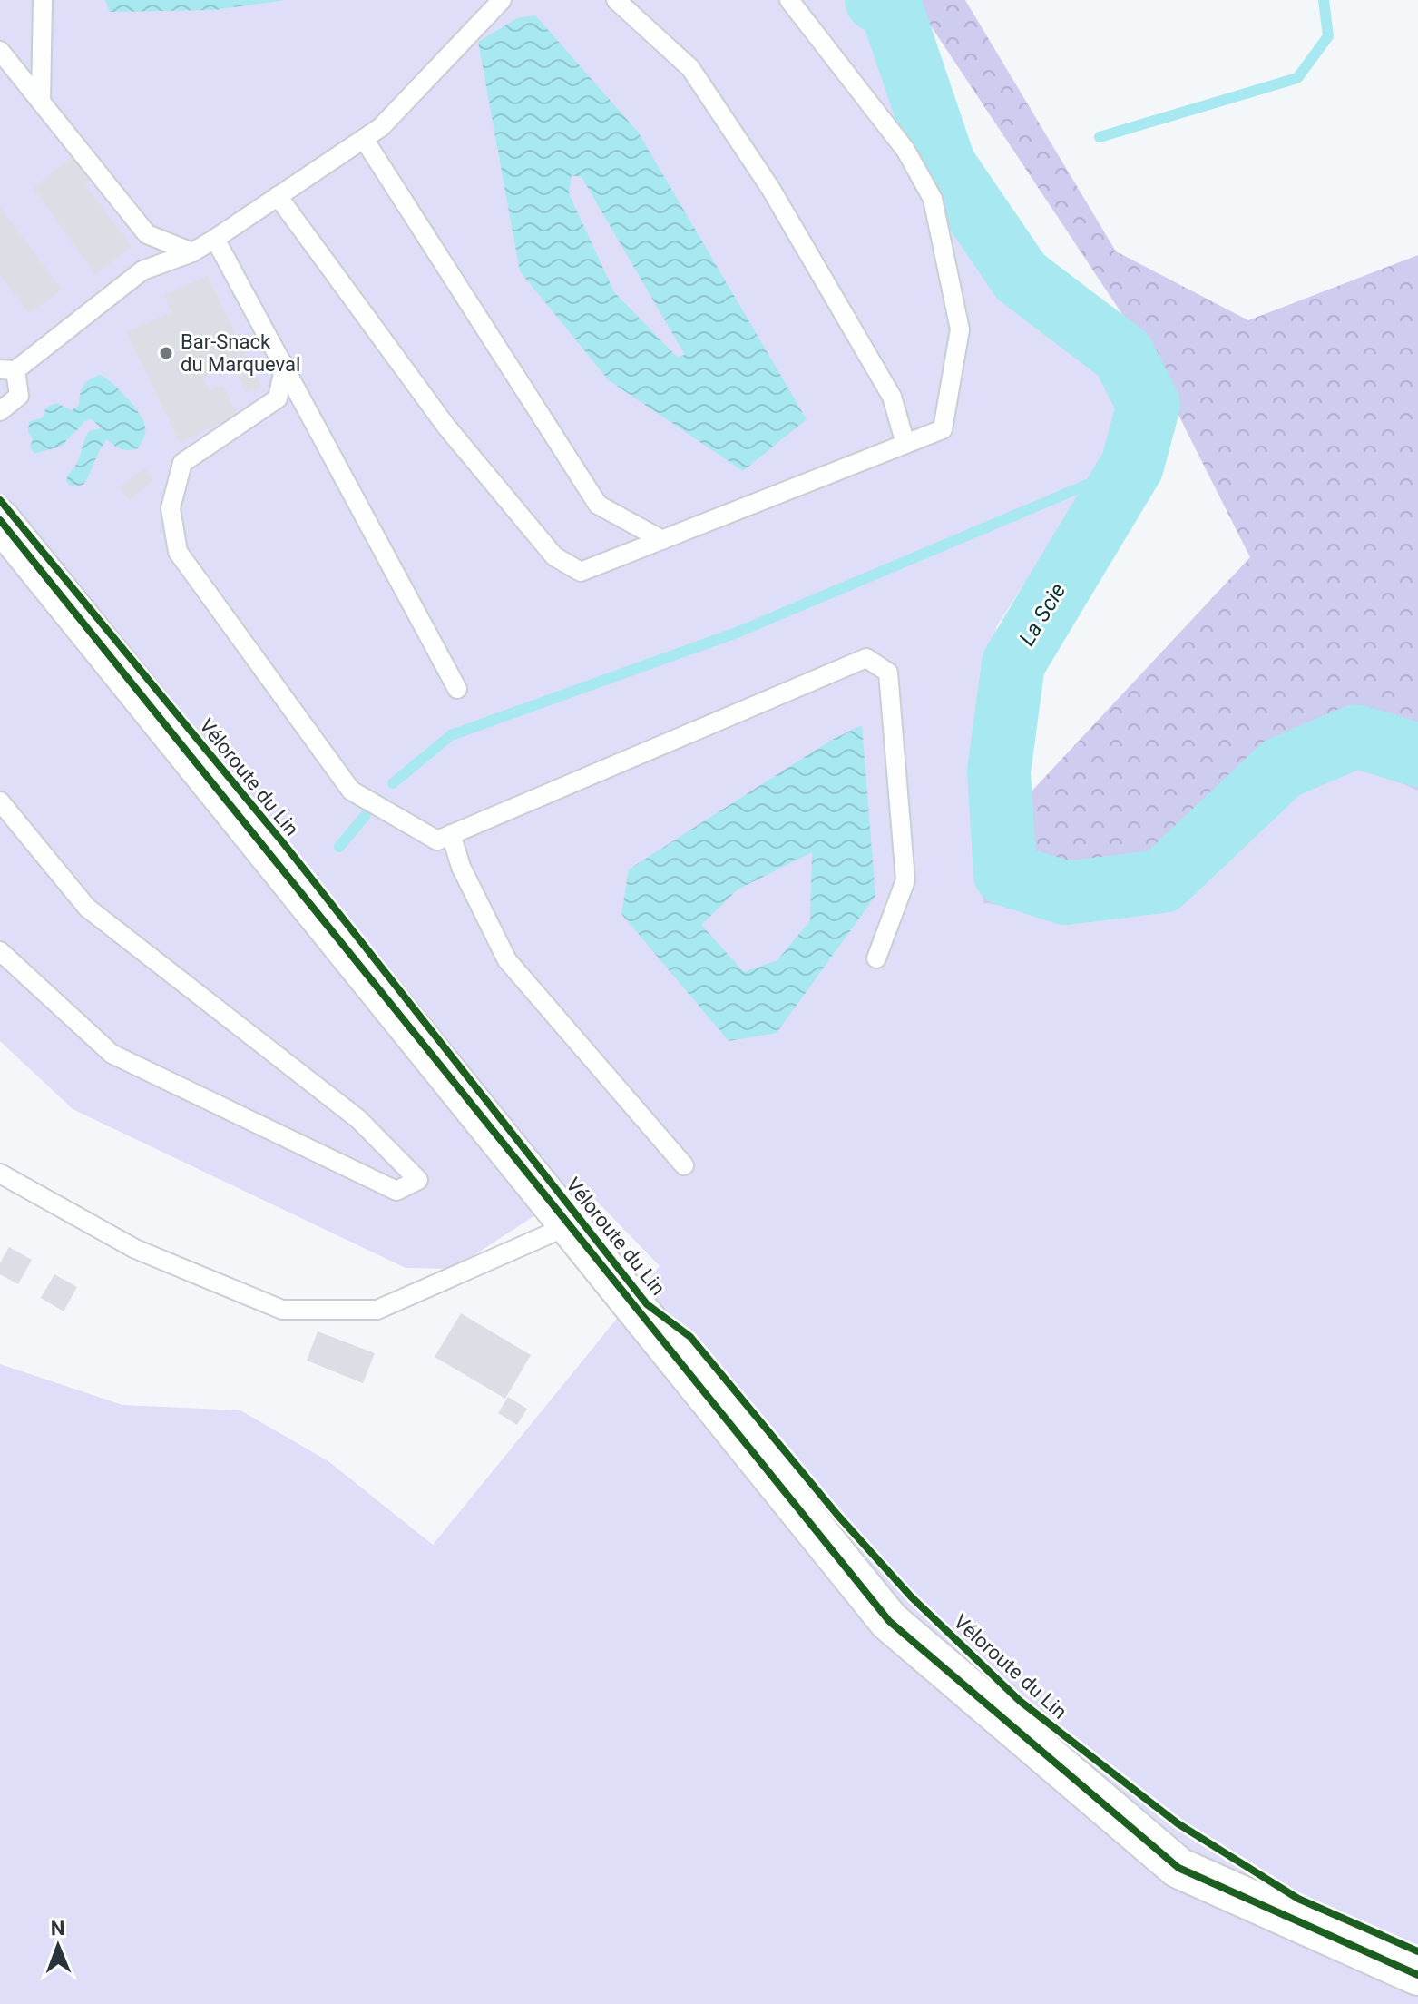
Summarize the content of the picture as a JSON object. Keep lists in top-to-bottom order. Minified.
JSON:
{"streets":{"cycle path":["Véloroute du Lin"]},"water":["La Scie"],"places":["Bar-Snack du Marqueval"],"north":"top"}
